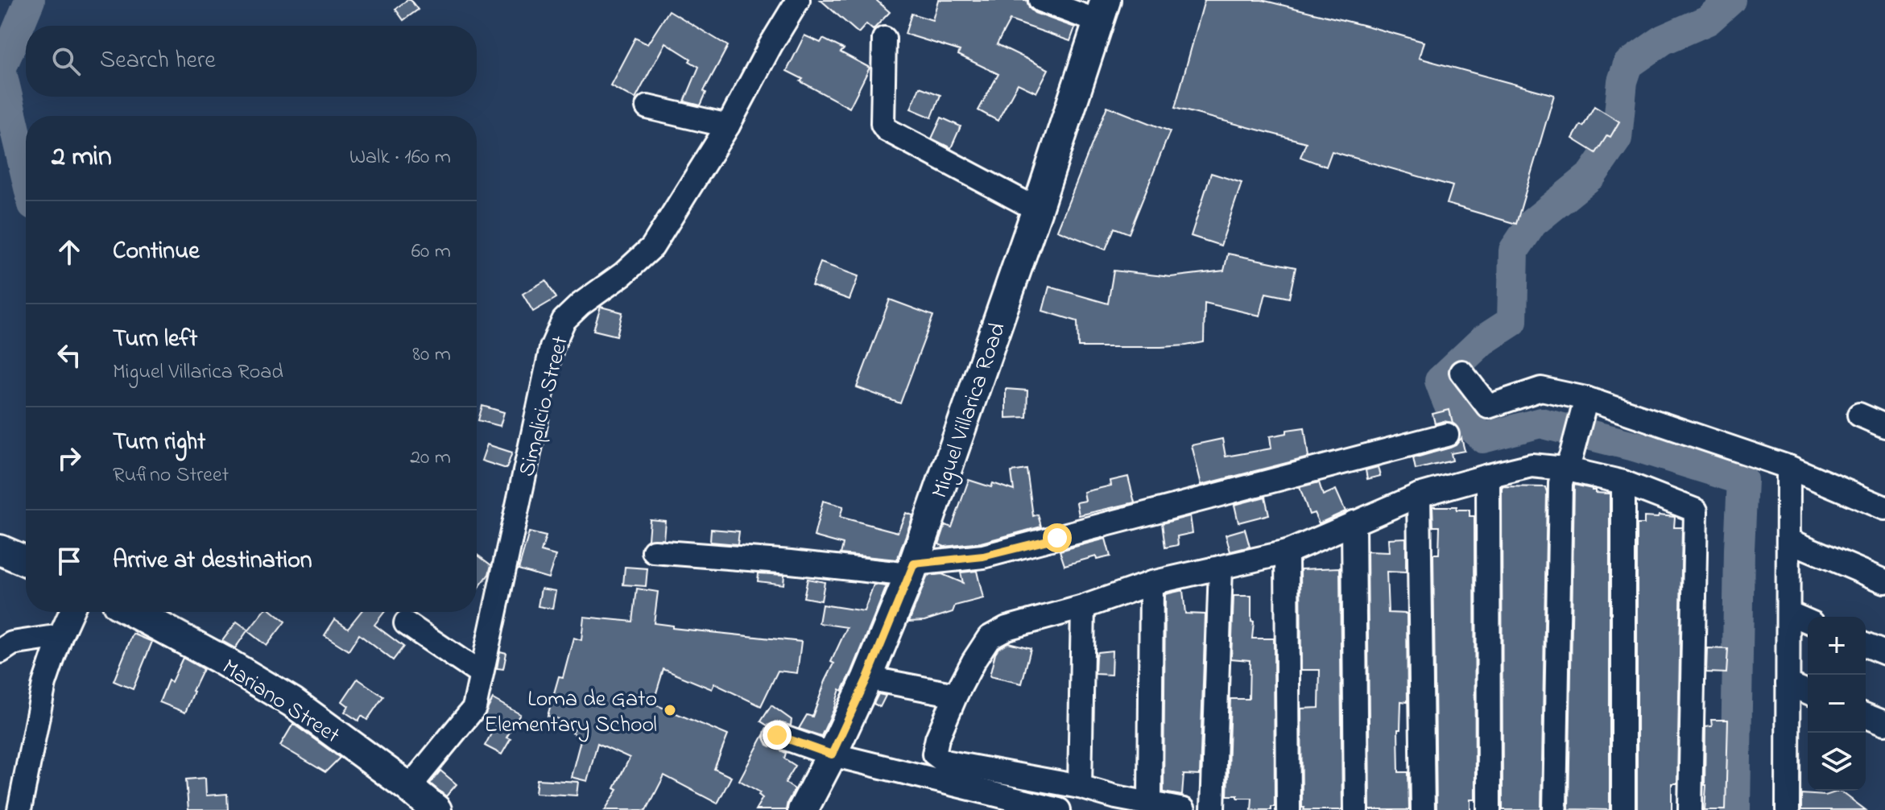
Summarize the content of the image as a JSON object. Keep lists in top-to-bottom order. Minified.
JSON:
{"streets":{"main road":["Miguel Villarica Road","Mariano Street"],"street":["Simplicio Street"]},"crossings":[["Simplicio Street","Mariano Street"]],"places":["Loma de Gato Elementary School"],"page":{"search":"Search here","heading":["2 min","Walk · 160 m"],"list":[["Continue","60 m"],["Turn left","Miguel Villarica Road","80 m"],["Turn right","Rufino Street","20 m"],"Arrive at destination"],"map_buttons":["+","−"]}}
